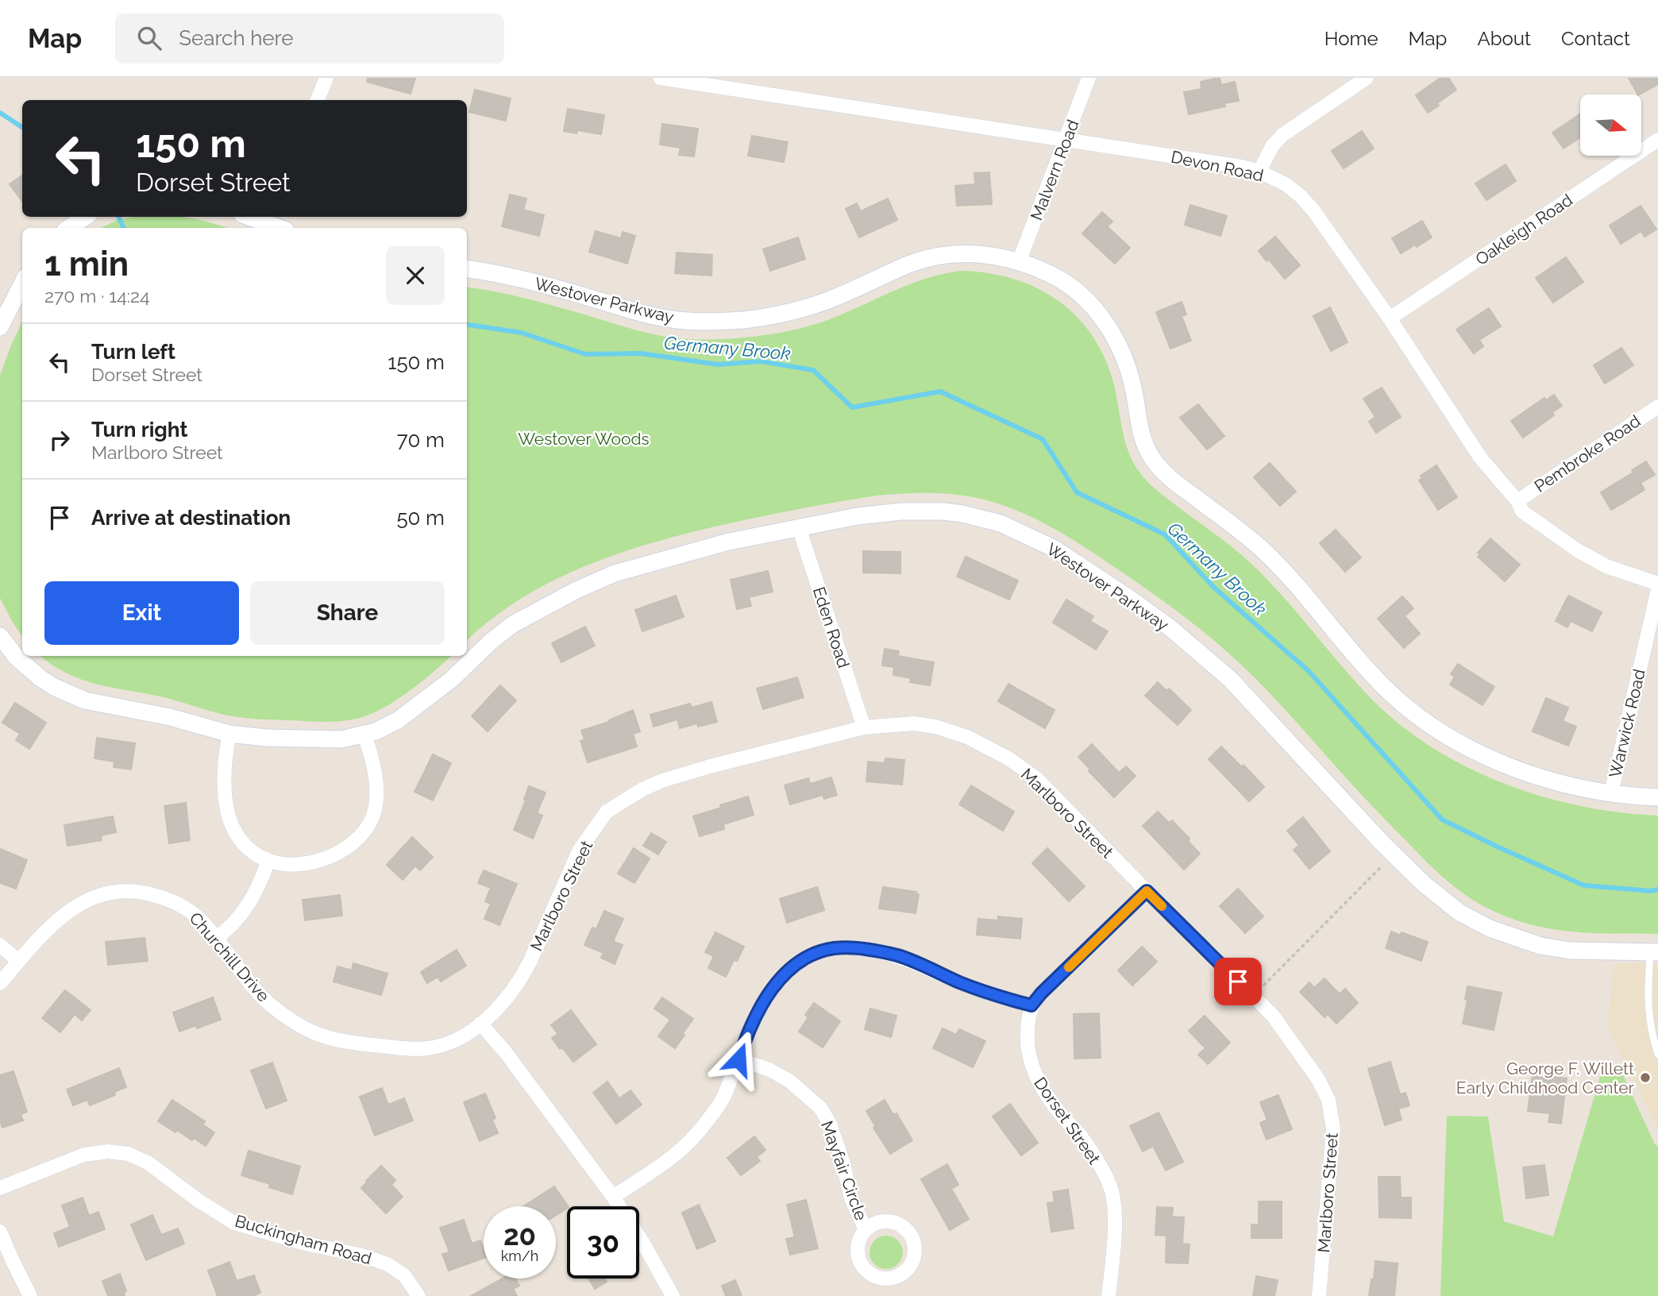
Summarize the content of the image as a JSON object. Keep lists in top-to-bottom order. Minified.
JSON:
{"streets":{"street":["Devon Road","Malvern Road","Oakleigh Road","Westover Parkway","Pembroke Road","Eden Road","Warwick Road","Marlboro Street","Churchill Drive","Dorset Street","Mayfair Circle","Buckingham Road"]},"crossings":[["Devon Road","Malvern Road"],["Devon Road","Oakleigh Road"],["Devon Road","Pembroke Road"],["Malvern Road","Westover Parkway"],["Westover Parkway","Eden Road"],["Westover Parkway","Warwick Road"],["Eden Road","Marlboro Street"],["Marlboro Street","Churchill Drive"]],"water":["Germany Brook"],"parks":["Westover Woods"],"places":["George F. Willett Early Childhood Center"],"north":"right","page":{"header":"Map","search":"Search here","nav":["Home","Map","About","Contact"],"turn":["150 m","Dorset Street"],"heading":["1 min","270 m · 14:24"],"list":[{"name":"Turn left","note":"Dorset Street","value":"150 m"},{"name":"Turn right","note":"Marlboro Street","value":"70 m"},{"name":"Arrive at destination","value":"50 m"}],"buttons":["Exit","Share"],"speed":"20 km/h","limit":"30"}}
